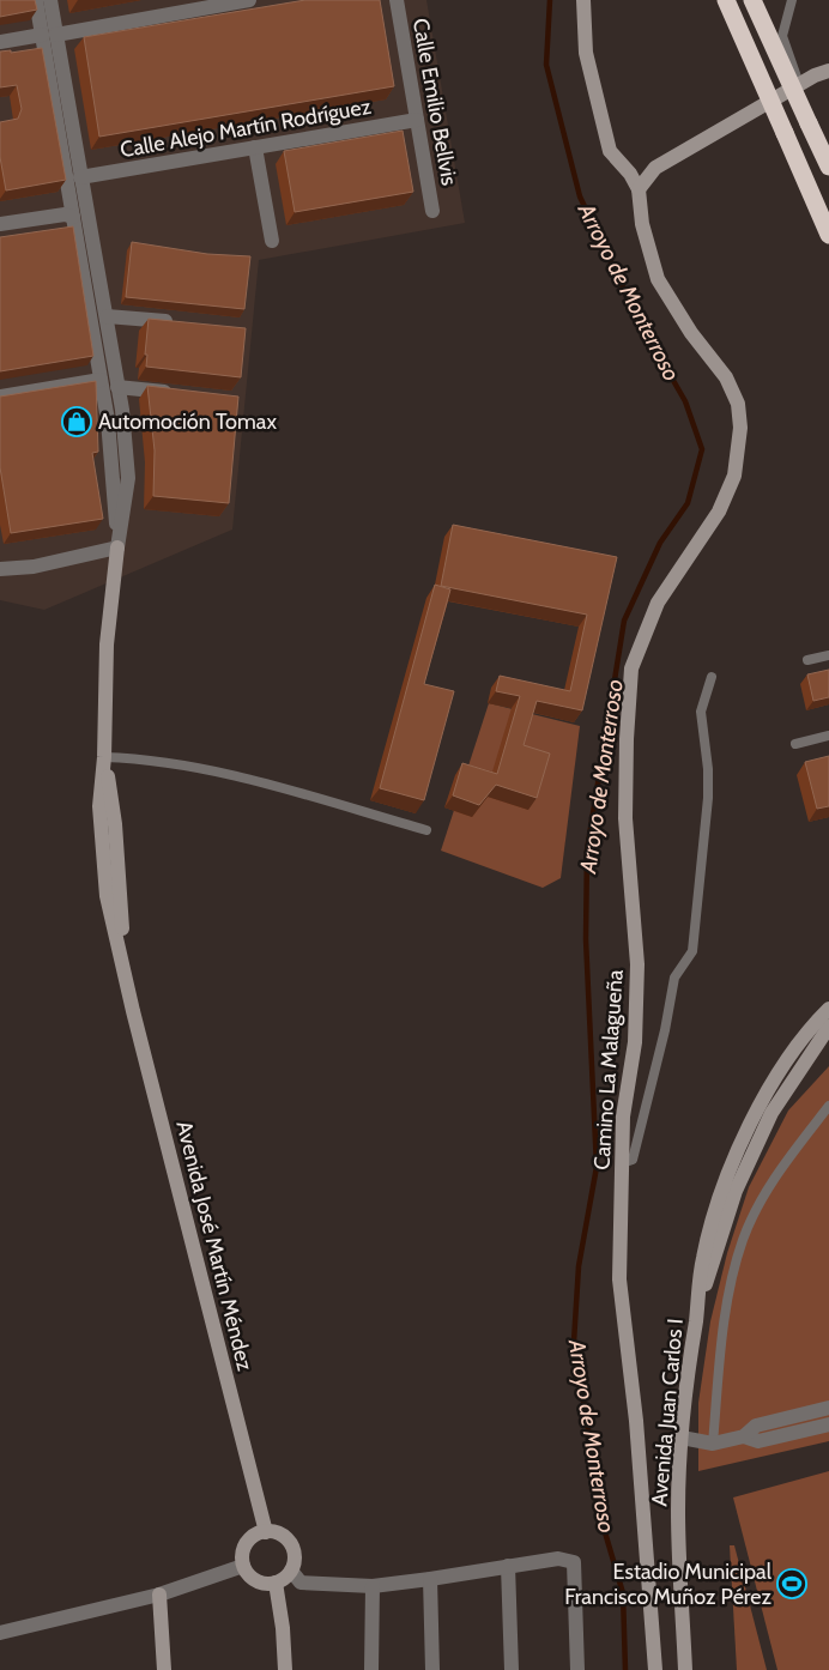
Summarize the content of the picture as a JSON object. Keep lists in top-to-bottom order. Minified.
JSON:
{"streets":{"street":["Calle Emilio Bellvis","Calle Alejo Martín Rodríguez","Camino La Malagueña","Avenida José Martín Méndez","Avenida Juan Carlos I"]},"crossings":[["Calle Emilio Bellvis","Calle Alejo Martín Rodríguez"],["Calle Alejo Martín Rodríguez","Avenida José Martín Méndez"]],"water":["Arroyo de Monterroso"],"places":{"shop":["Automoción Tomax"],"sports":["Estadio Municipal Francisco Muñoz Pérez"]}}
